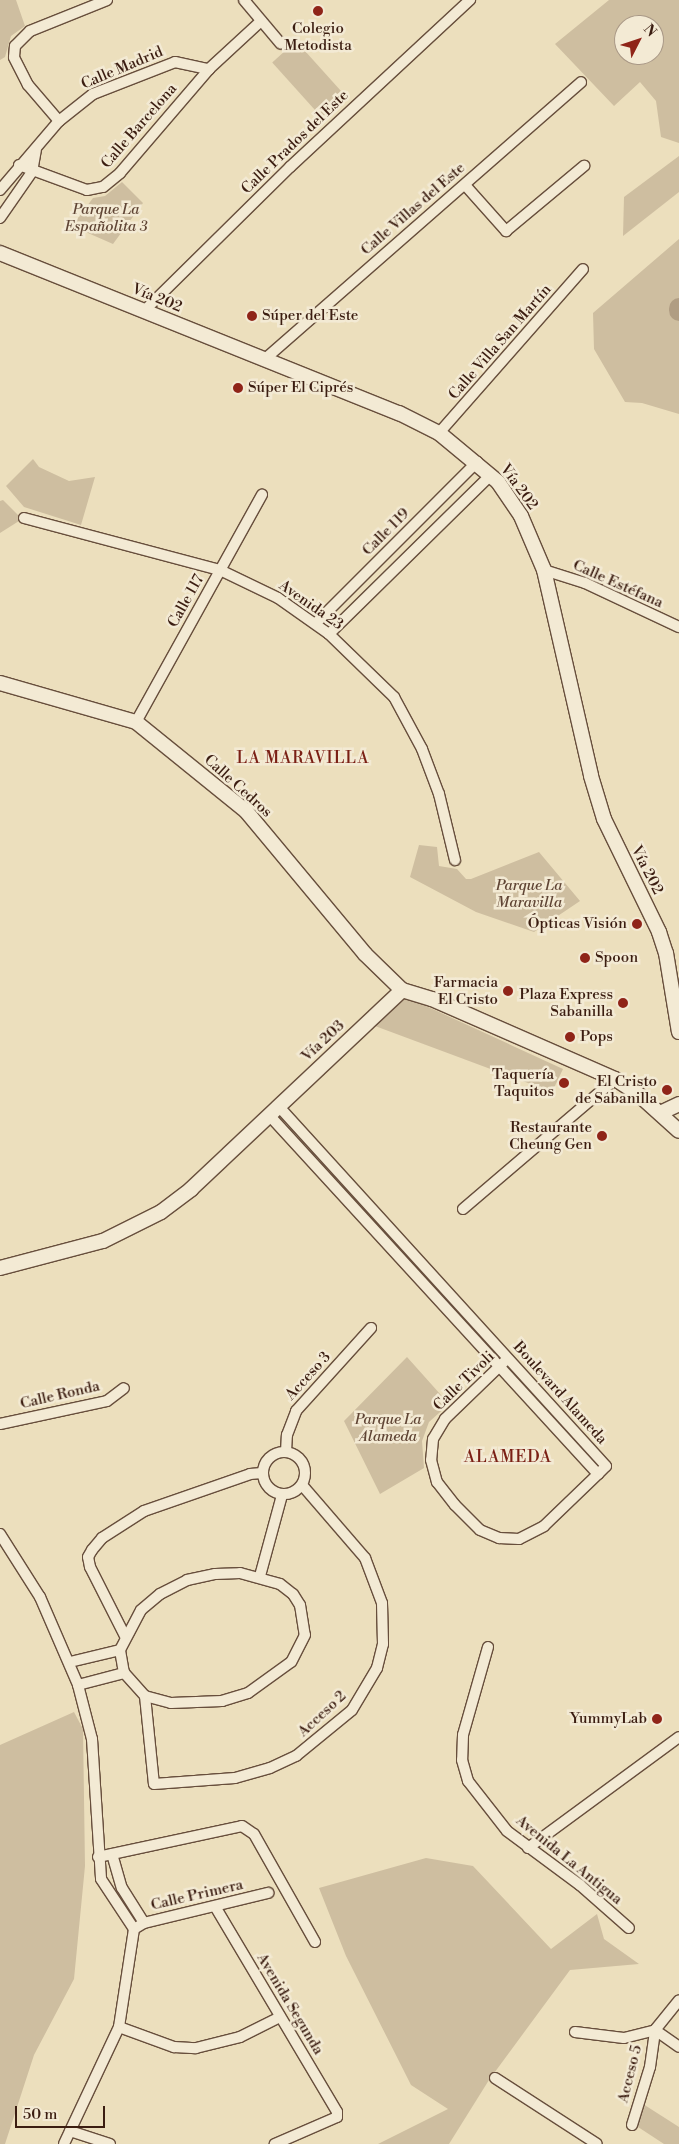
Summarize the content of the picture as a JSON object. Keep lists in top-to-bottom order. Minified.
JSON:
{"streets":{"main road":["Vía 202","Calle Cedros","Vía 203"],"street":["Calle Madrid","Calle Barcelona","Calle Prados del Este","Calle Villas del Este","Calle Villa San Martín","Calle 119","Calle Estéfana","Calle 117","Avenida 23","Acceso 3","Calle Tivoli","Boulevard Alameda","Calle Ronda","Acceso 2","Avenida La Antigua","Calle Primera","Avenida Segunda","Acceso 5"]},"crossings":[["Calle Madrid","Calle Barcelona"],["Calle Prados del Este","Vía 202"],["Calle Villas del Este","Vía 202"],["Vía 202","Calle Villa San Martín"],["Vía 202","Calle 119"],["Vía 202","Calle Estéfana"],["Calle 119","Avenida 23"],["Calle 117","Avenida 23"],["Calle 117","Calle Cedros"],["Calle Cedros","Vía 203"],["Vía 203","Boulevard Alameda"],["Acceso 3","Acceso 2"],["Calle Tivoli","Boulevard Alameda"],["Calle Primera","Avenida Segunda"]],"districts":["LA MARAVILLA","ALAMEDA"],"parks":["Parque La Españolita 3","Parque La Maravilla","Parque La Alameda"],"places":["Colegio Metodista","Súper del Este","Súper El Ciprés","Ópticas Visión","Spoon","Farmacia El Cristo","Plaza Express Sabanilla","Pops","Taquería Taquitos","El Cristo de Sabanilla","Restaurante Cheung Gen","YummyLab"],"scale_bar":"50 m","north":"top right"}
